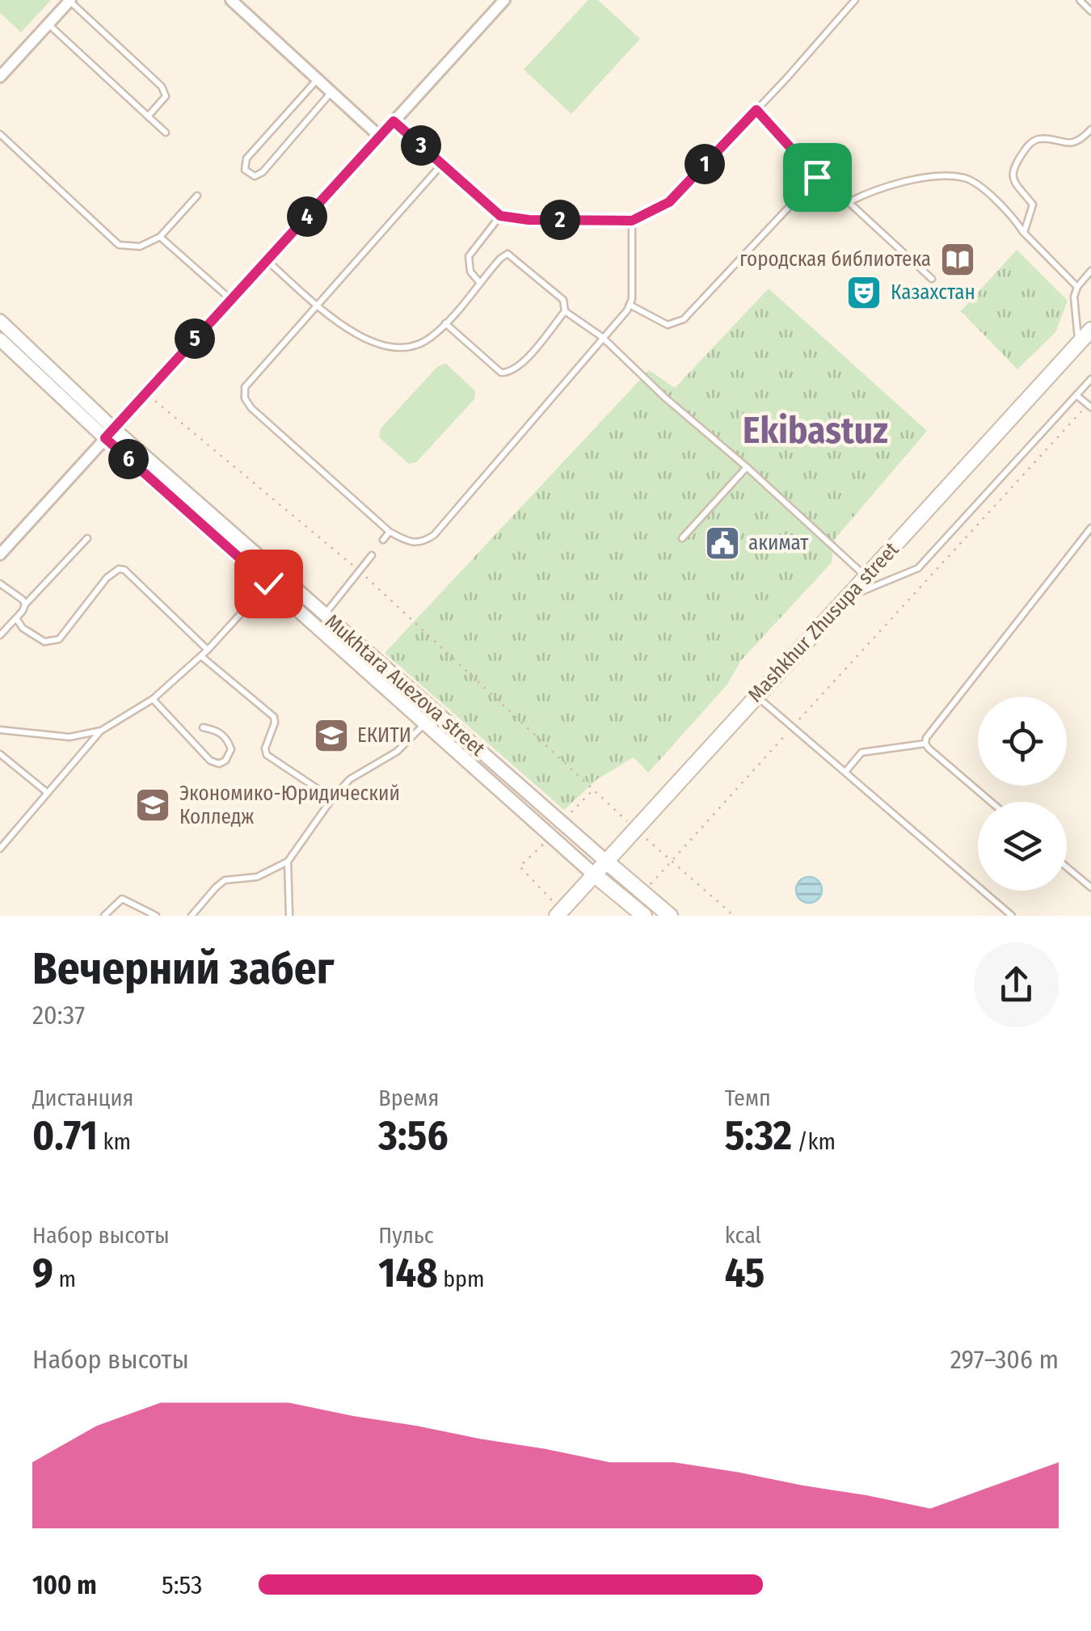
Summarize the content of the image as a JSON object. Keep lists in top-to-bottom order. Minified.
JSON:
{"streets":{"main road":["Mashkhur Zhusupa street","Mukhtara Auezova street"]},"crossings":[["Mashkhur Zhusupa street","Mukhtara Auezova street"]],"districts":["Ekibastuz"],"places":{"library":["городская библиотека"],"theatre":["Казахстан"],"public building":["акимат"],"school or university":["ЕКИТИ","Экономико-Юридический Колледж"]},"page":{"pins":["3","1","4","2","5","6"],"heading":["Вечерний забег","20:37"],"stats":[["Дистанция","0.71 km"],["Время","3:56"],["Темп","5:32 /km"],["Набор высоты","9 m"],["Пульс","148 bpm"],["kcal","45"]],"chart":["Набор высоты","297–306 m"],"list":[{"name":"100 m","note":"5:53"}]}}
